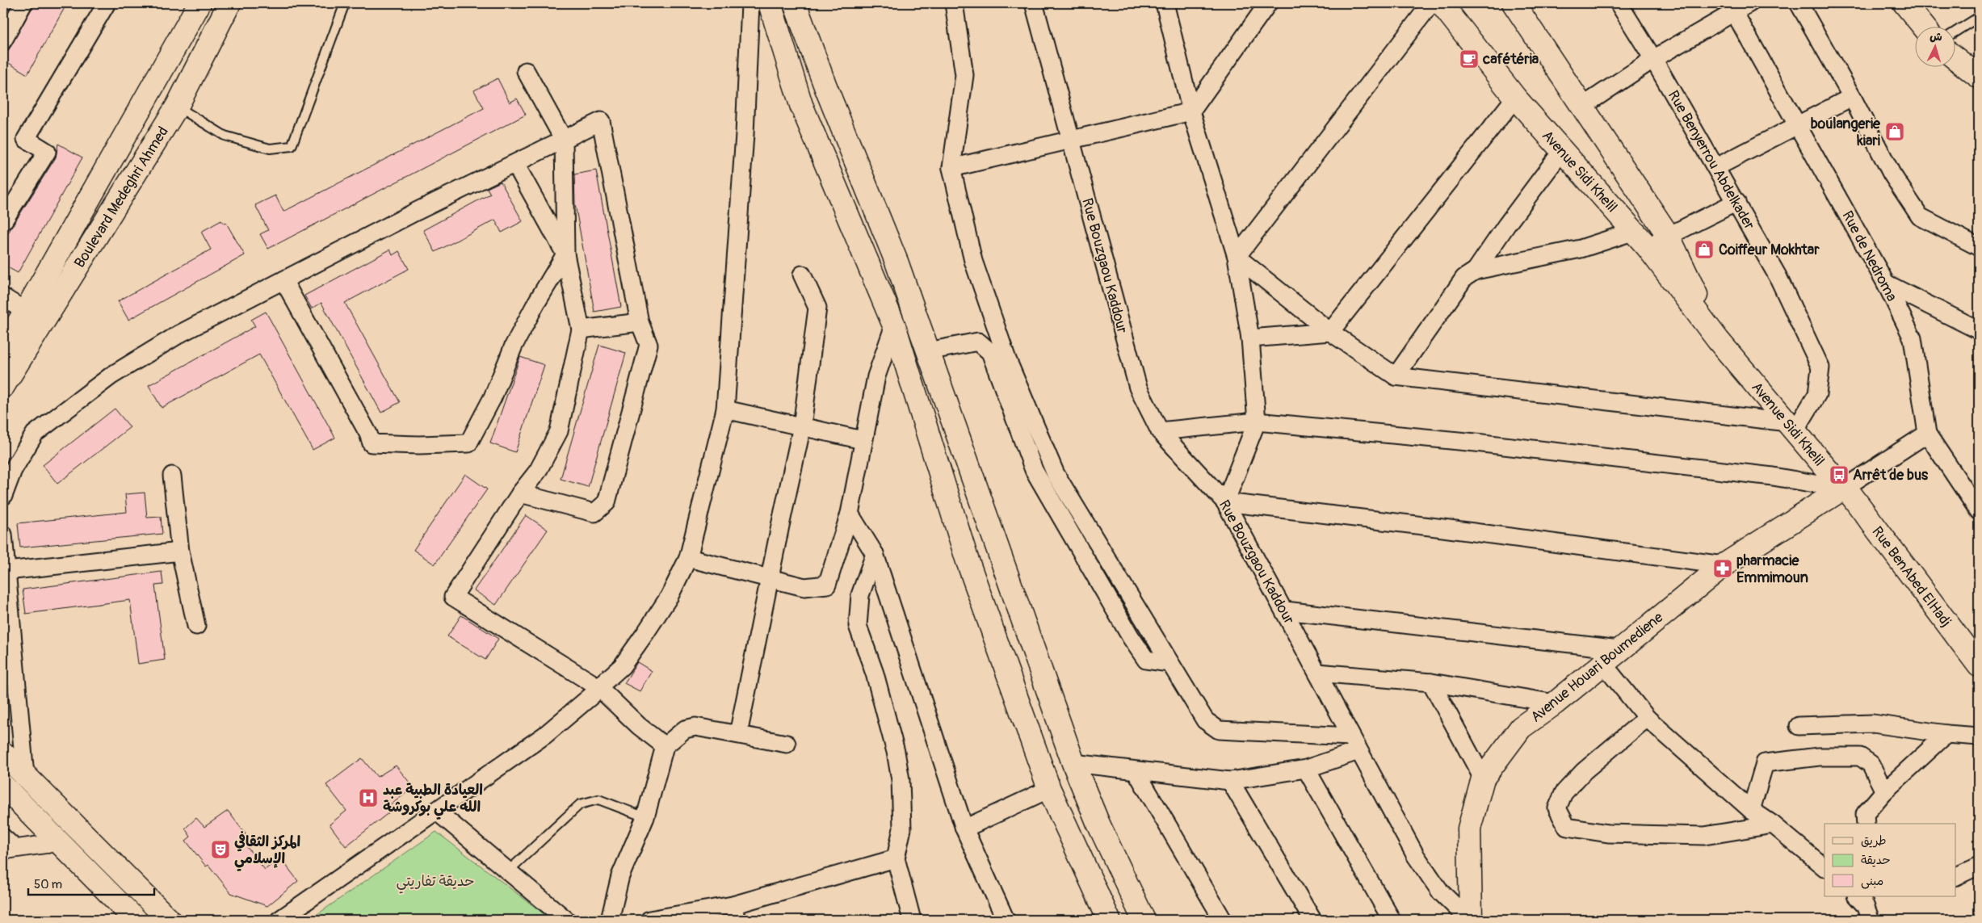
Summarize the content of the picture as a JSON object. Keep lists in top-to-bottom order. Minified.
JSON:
{"streets":{"main road":["Avenue Sidi Khelil","Boulevard Medeghri Ahmed","Rue BenAbed ElHadj","Avenue Houari Boumediene"],"street":["Rue Benyerrou Abdelkader","Rue de Nedroma","Rue Bouzgaou Kaddour"]},"crossings":[["Rue Benyerrou Abdelkader","Avenue Sidi Khelil"],["Avenue Sidi Khelil","Rue BenAbed ElHadj"],["Avenue Sidi Khelil","Avenue Houari Boumediene"],["Rue Bouzgaou Kaddour","Avenue Houari Boumediene"],["Rue BenAbed ElHadj","Avenue Houari Boumediene"]],"parks":["حديقة تفاريتي"],"places":{"cafe":["cafétéria"],"shop":["boulangerie kiari","Coiffeur Mokhtar"],"bus stop":["Arrêt de bus"],"pharmacy":["pharmacie Emmimoun"],"hospital":["العيادة الطبية عبد الله علي بوكروشة"],"theatre":["المركز الثقافي الإسلامي"]},"legend":["طريق","حديقة","مبنى"],"scale_bar":"50 m","north":"top"}
